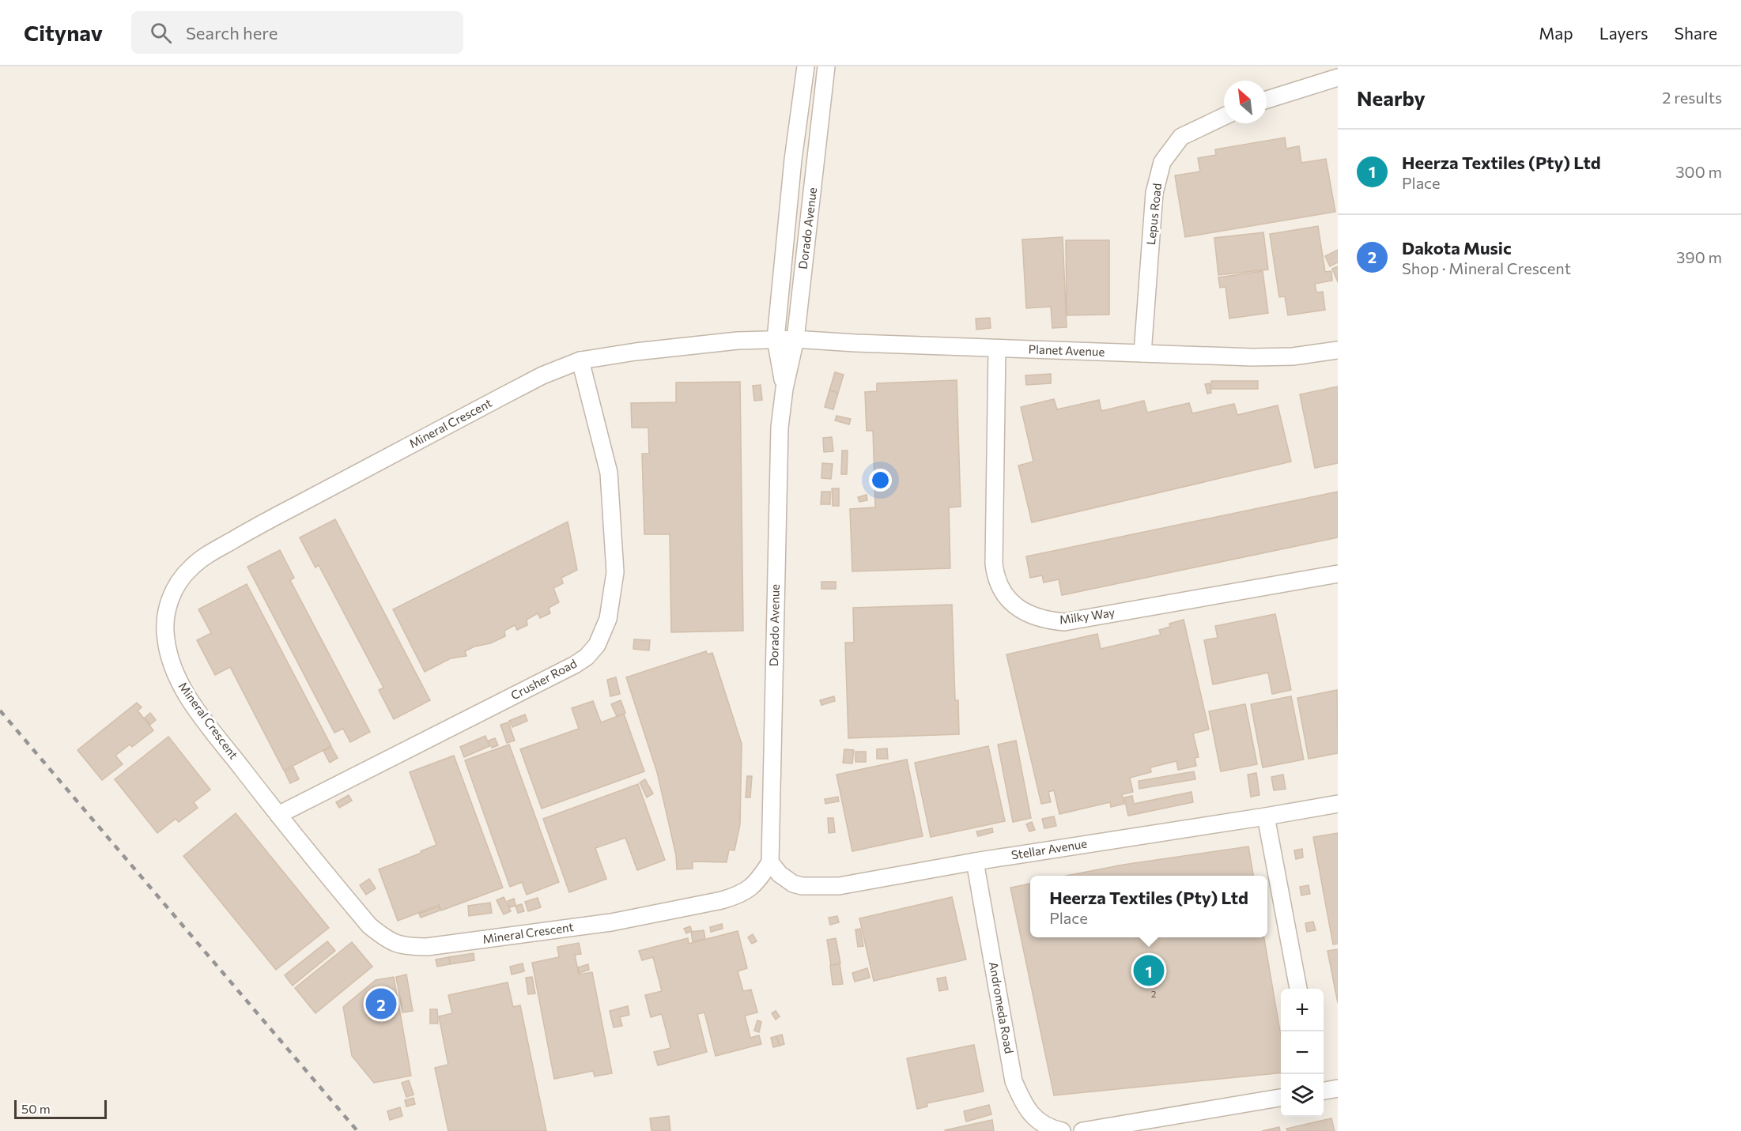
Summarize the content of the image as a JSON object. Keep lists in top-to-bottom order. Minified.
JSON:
{"streets":{"street":["Lepus Road","Dorado Avenue","Planet Avenue","Mineral Crescent","Milky Way","Crusher Road","Stellar Avenue","Andromeda Road"]},"crossings":[["Lepus Road","Planet Avenue"],["Dorado Avenue","Planet Avenue"],["Dorado Avenue","Mineral Crescent"],["Dorado Avenue","Stellar Avenue"],["Planet Avenue","Mineral Crescent"],["Planet Avenue","Milky Way"],["Mineral Crescent","Crusher Road"],["Mineral Crescent","Stellar Avenue"],["Stellar Avenue","Andromeda Road"]],"house_numbers":["2"],"scale_bar":"50 m","north":"top left","page":{"header":"Citynav","search":"Search here","nav":["Map","Layers","Share"],"heading":["Nearby","2 results"],"list":[{"mark":"1","name":"Heerza Textiles (Pty) Ltd","note":"Place","value":"300 m"},{"mark":"2","name":"Dakota Music","note":"Shop · Mineral Crescent","value":"390 m"}],"popup":["Heerza Textiles (Pty) Ltd","Place"],"pins":["1","2"],"map_buttons":["+","−"],"scale":"50 m"}}
